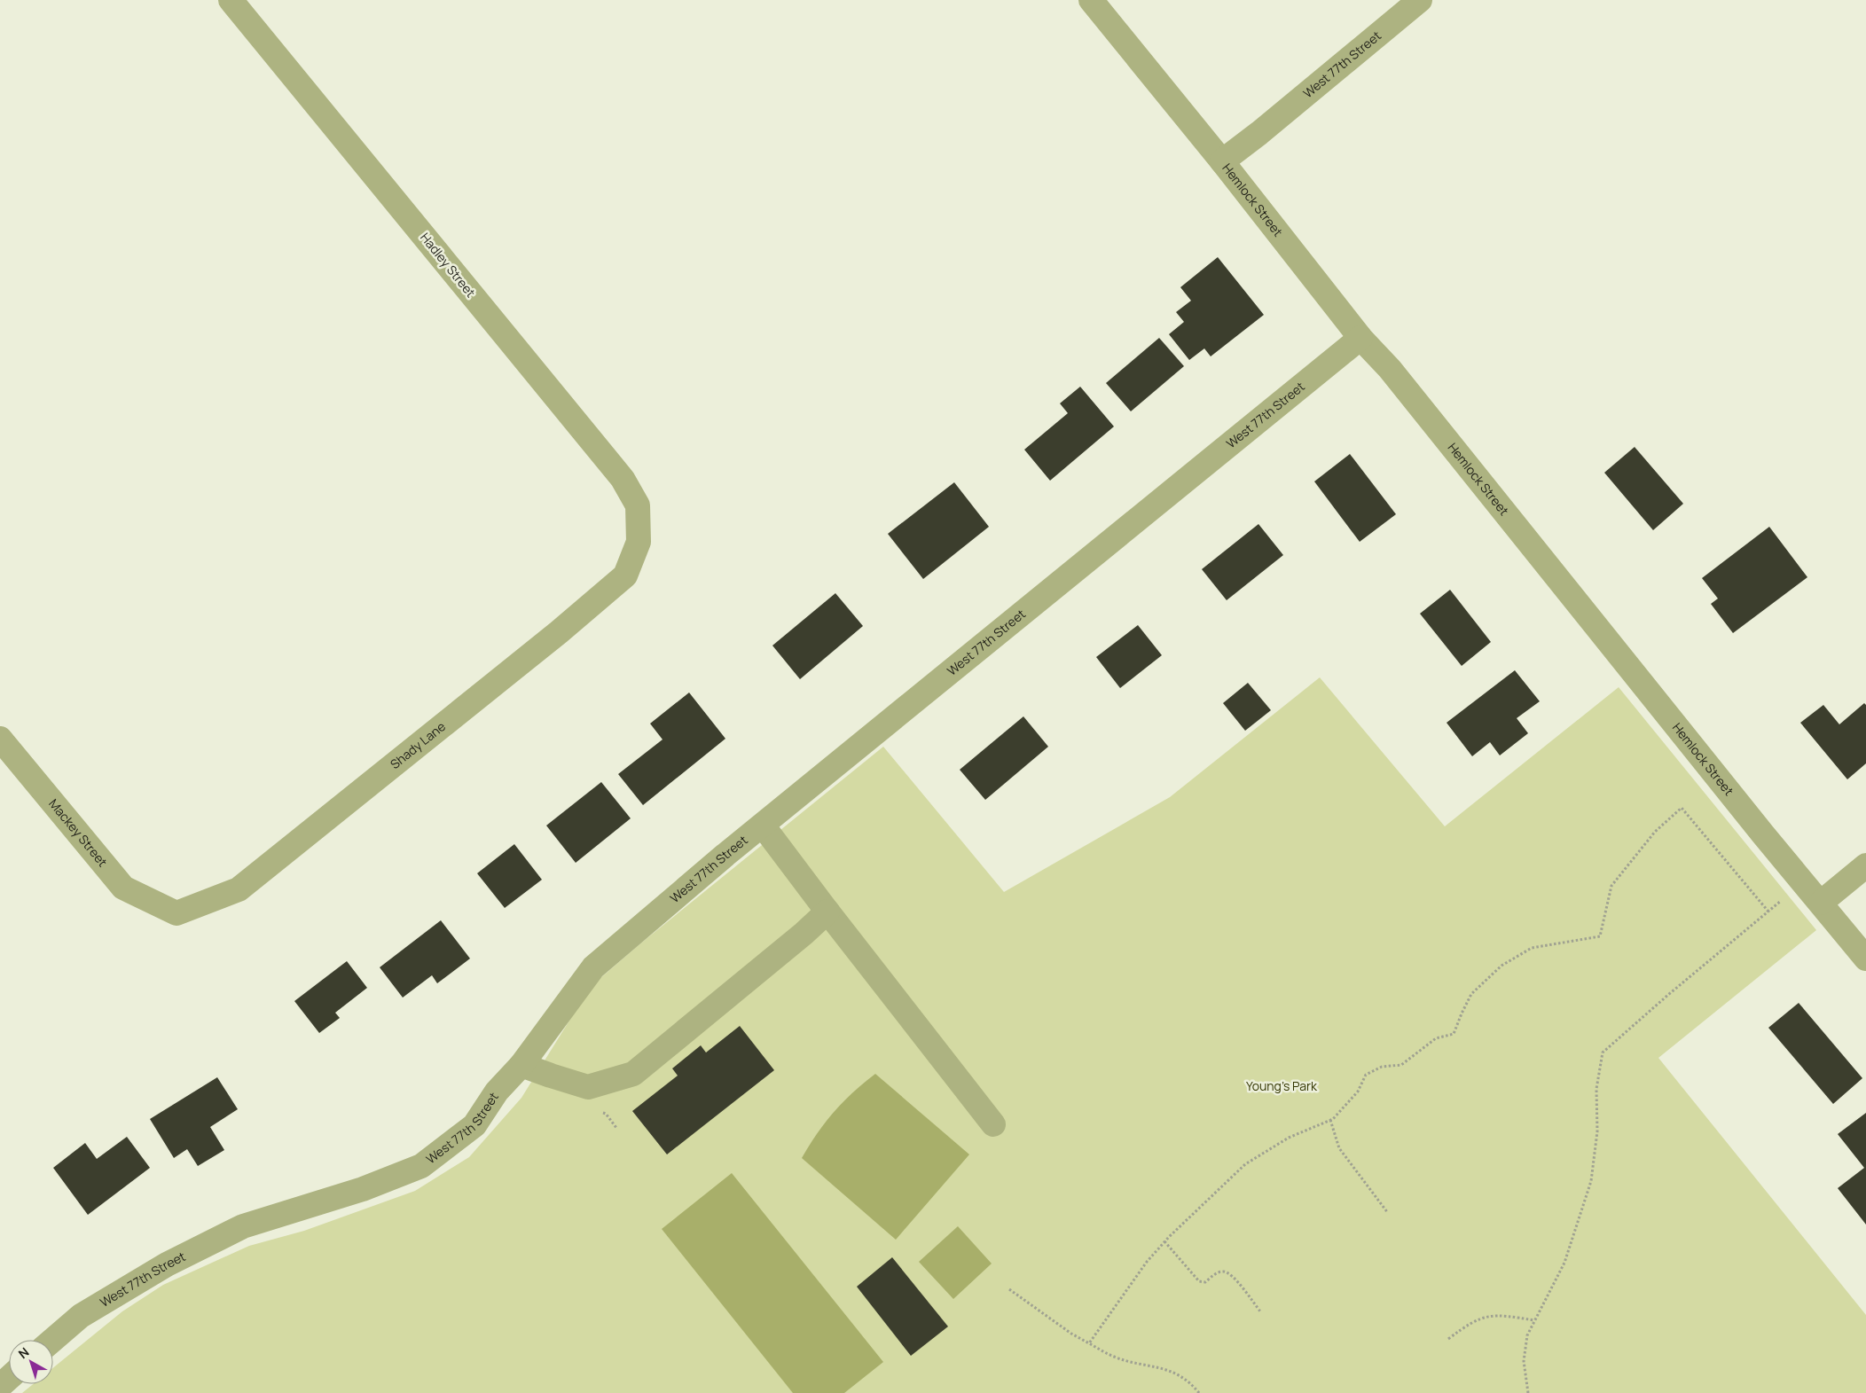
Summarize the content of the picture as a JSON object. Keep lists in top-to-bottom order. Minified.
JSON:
{"streets":{"street":["West 77th Street","Hemlock Street","Hadley Street","Shady Lane","Mackey Street"]},"crossings":[["West 77th Street","Hemlock Street"],["Hadley Street","Shady Lane"],["Shady Lane","Mackey Street"]],"parks":["Young's Park"],"north":"top left"}
